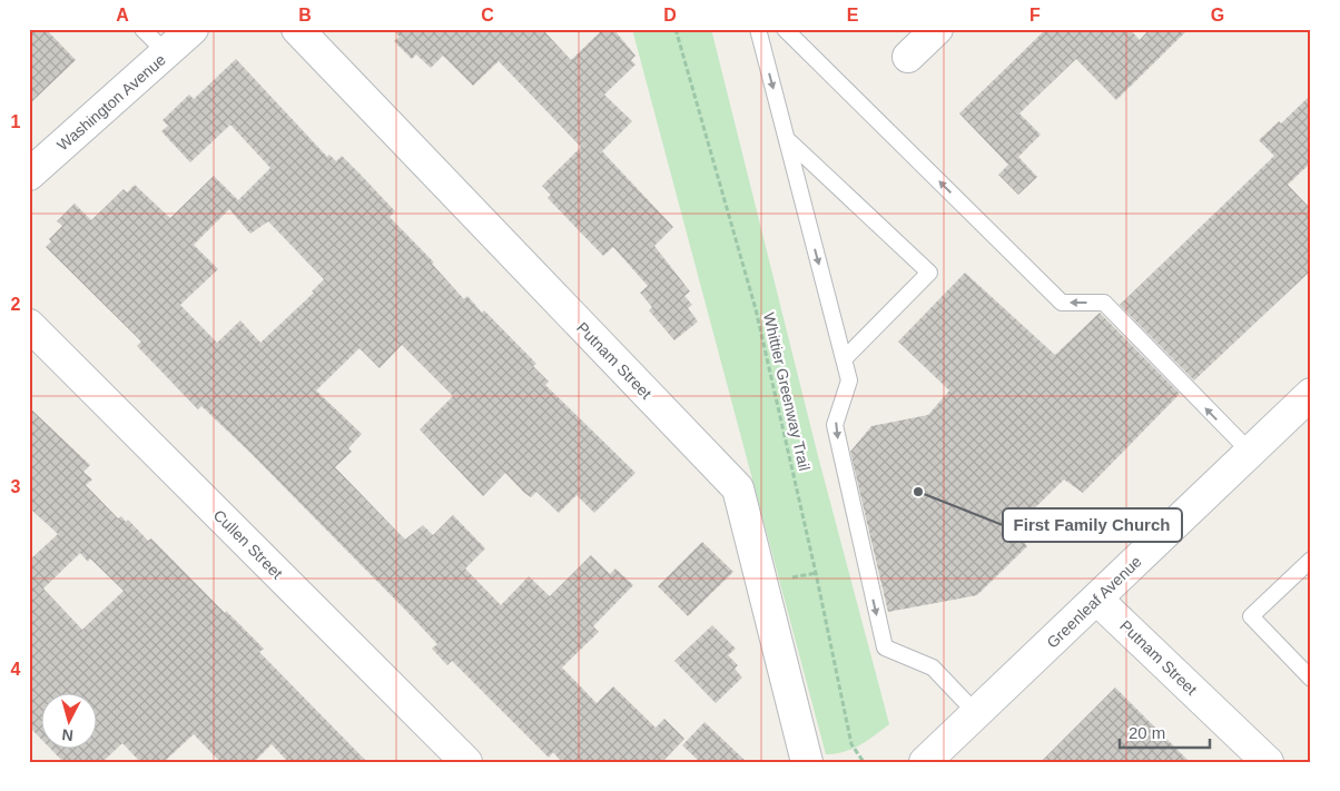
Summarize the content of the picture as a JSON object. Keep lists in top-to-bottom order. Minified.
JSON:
{"streets":{"street":["Washington Avenue","Putnam Street","Cullen Street","Greenleaf Avenue"],"path":["Whittier Greenway Trail"]},"crossings":[["Putnam Street","Greenleaf Avenue"]],"places":["First Family Church"],"scale_bar":"20 m","north":"bottom","grid":{"columns":["A","B","C","D","E","F","G"],"rows":["1","2","3","4"]}}
